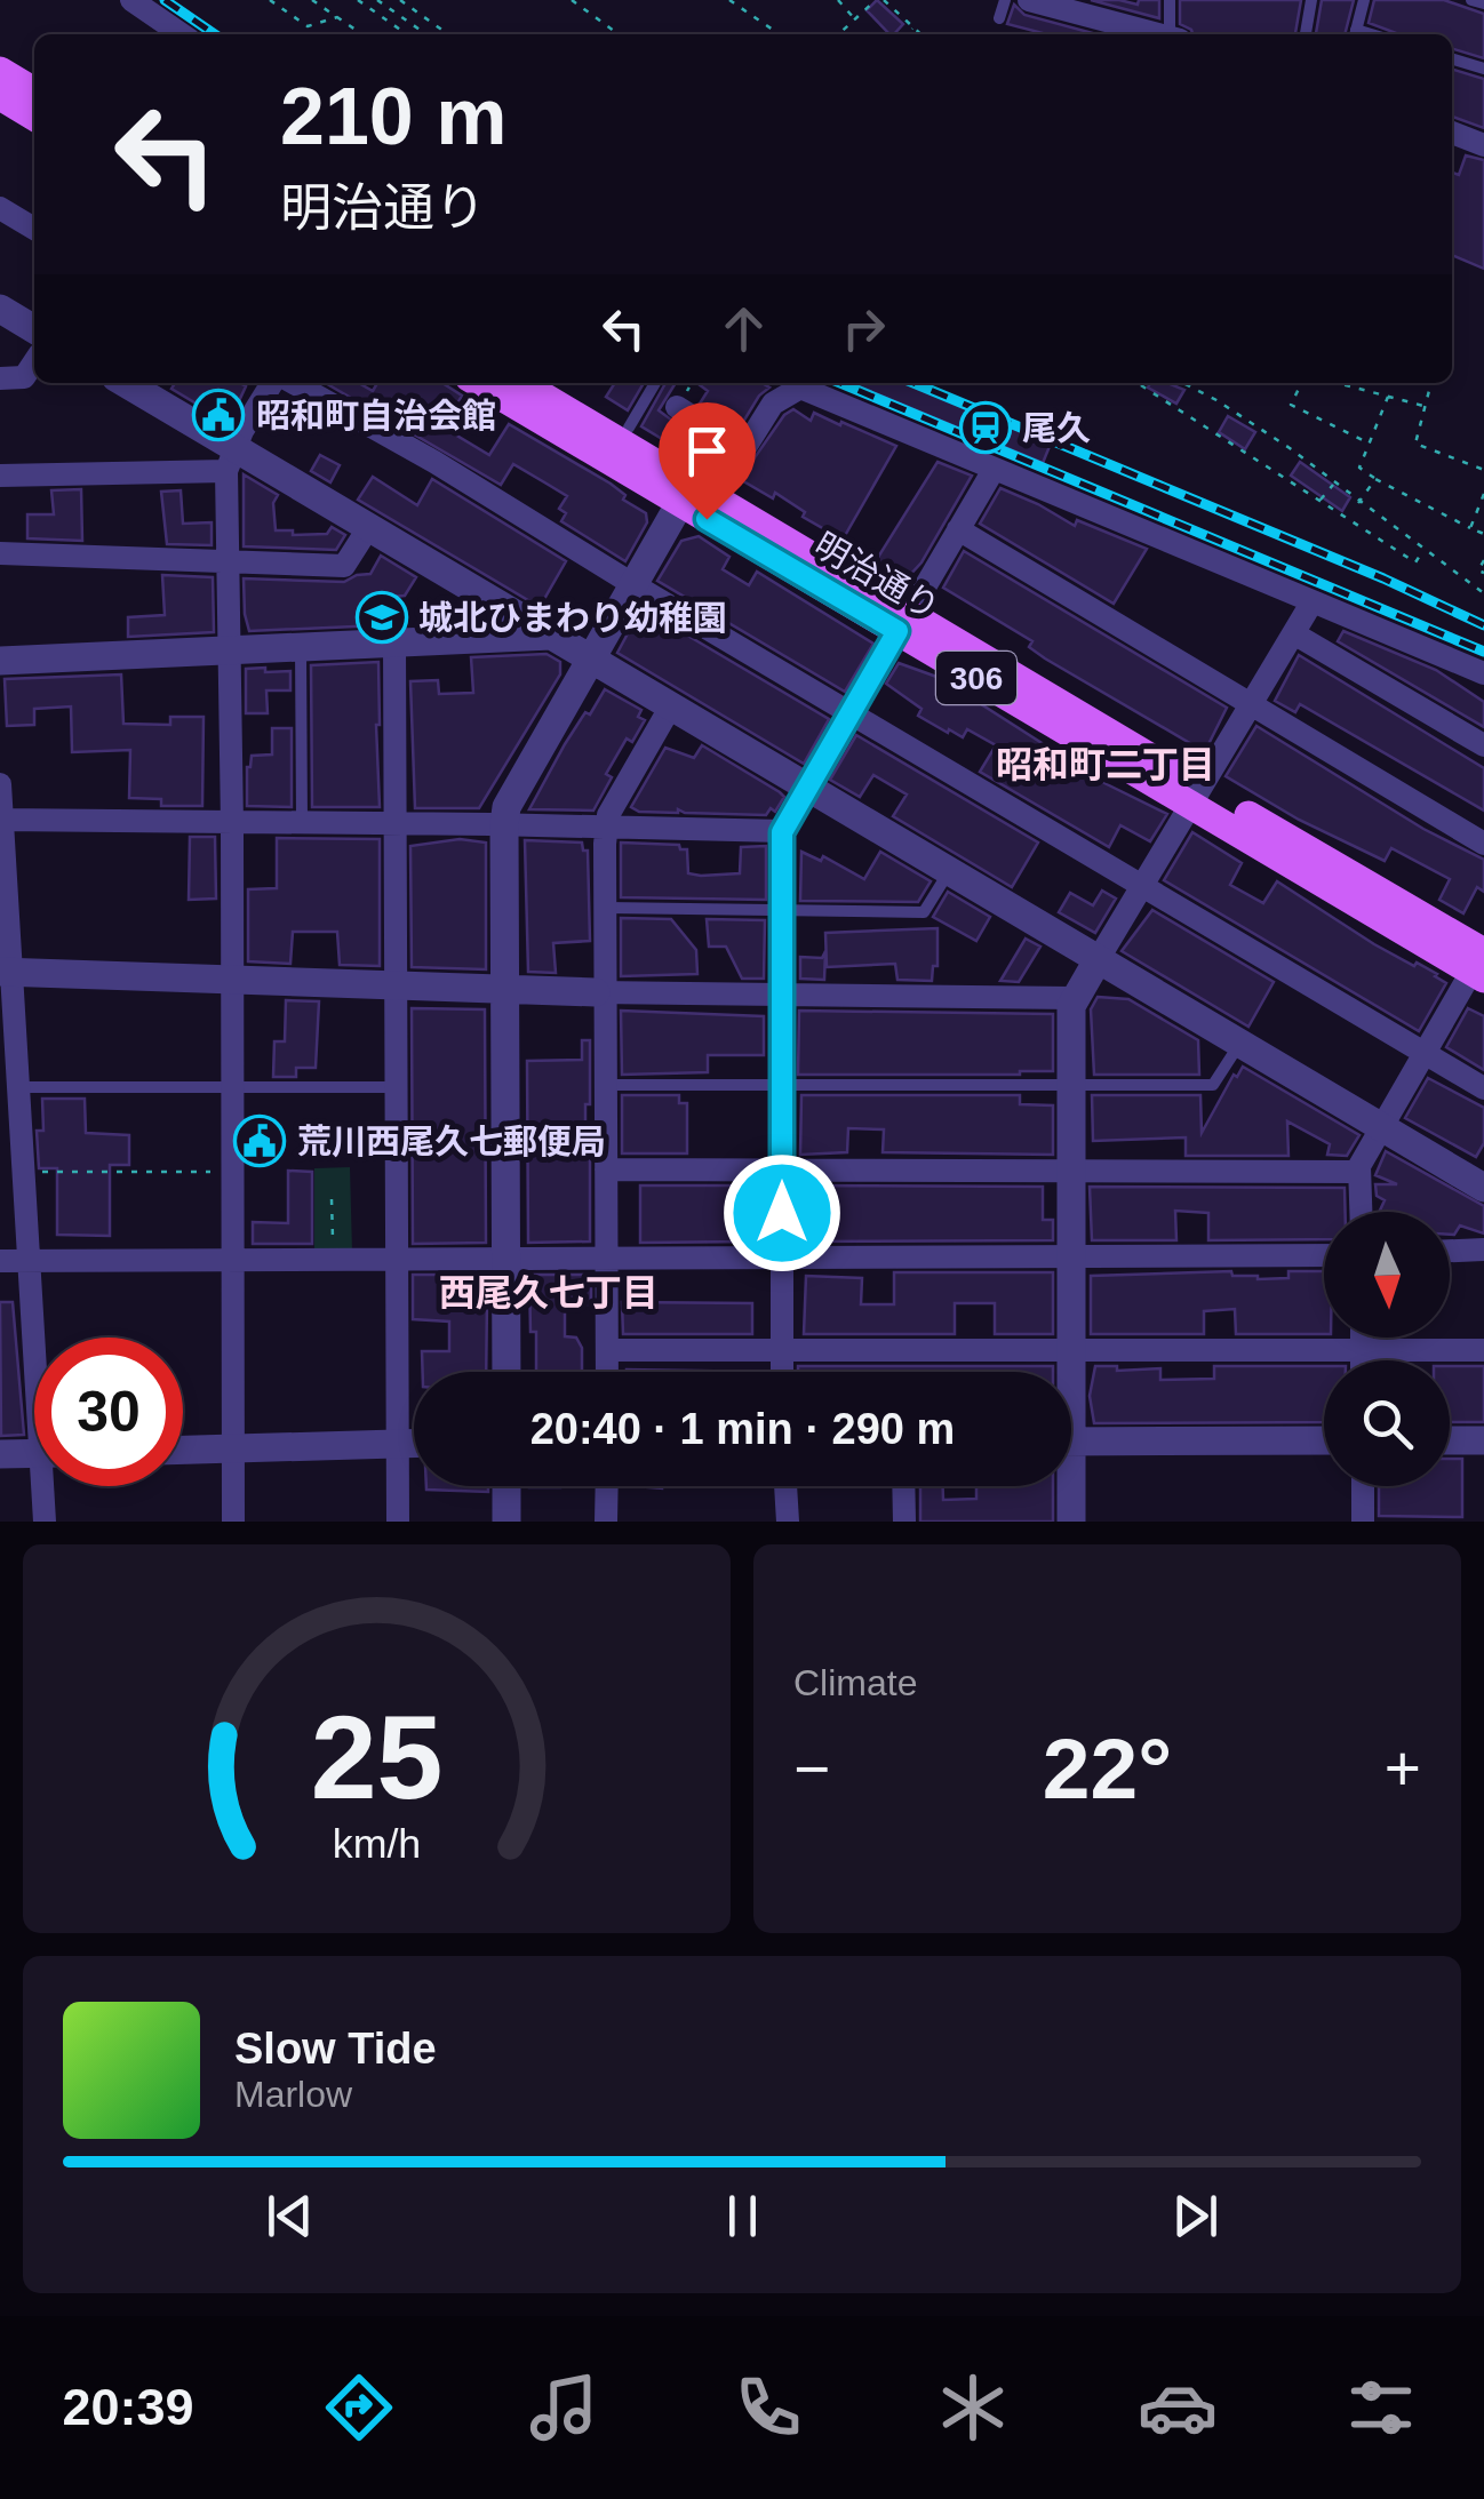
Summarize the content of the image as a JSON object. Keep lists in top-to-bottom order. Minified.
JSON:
{"streets":{"main road":["明治通り","306"]},"districts":["昭和町二丁目","西尾久七丁目"],"places":{"public building":["昭和町自治会館","荒川西尾久七郵便局"],"station":["尾久"],"school or university":["城北ひまわり幼稚園"]},"north":"bottom","page":{"turn":["210 m","明治通り"],"limit":"30","trip":"20:40 · 1 min · 290 m","tile":"Climate","heat":["−","22°","+"],"song":["Slow Tide","Marlow"],"tabs":"20:39","gauge":["25","km/h"]}}
